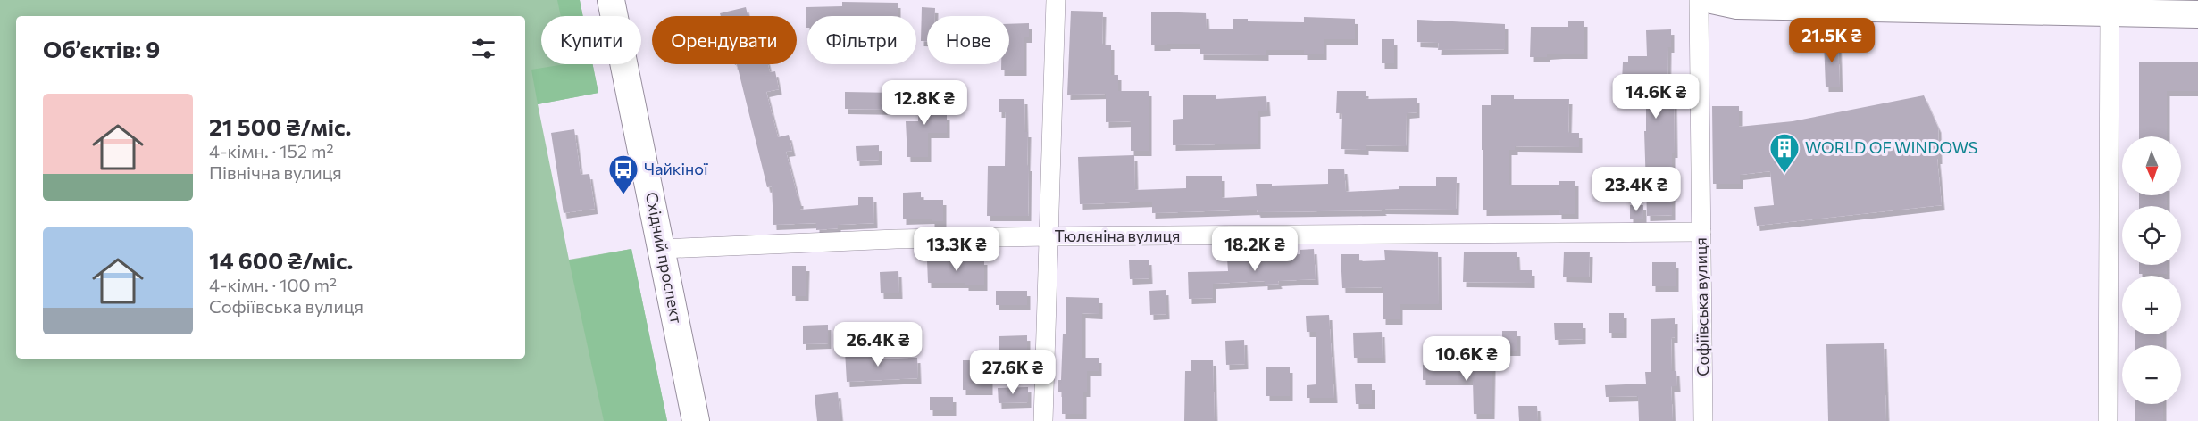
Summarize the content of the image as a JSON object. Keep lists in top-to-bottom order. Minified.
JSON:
{"streets":{"street":["Тюлєніна вулиця","Східний проспект","Софіївська вулиця"]},"crossings":[["Тюлєніна вулиця","Східний проспект"],["Тюлєніна вулиця","Софіївська вулиця"]],"places":{"building":["WORLD OF WINDOWS"],"bus stop":["Чайкіної"]},"north":"bottom","page":{"chip":["Купити","Орендувати","Фільтри","Нове"],"heading":"Об’єктів: 9","price":["21.5K ₴","14.6K ₴","12.8K ₴","23.4K ₴","13.3K ₴","18.2K ₴","26.4K ₴","10.6K ₴","27.6K ₴"],"list":[{"name":"21 500 ₴/міс.","note":"4-кімн. · 152 m² · Північна вулиця"},{"name":"14 600 ₴/міс.","note":"4-кімн. · 100 m² · Софіївська вулиця"}],"map_buttons":["+","−"]}}
